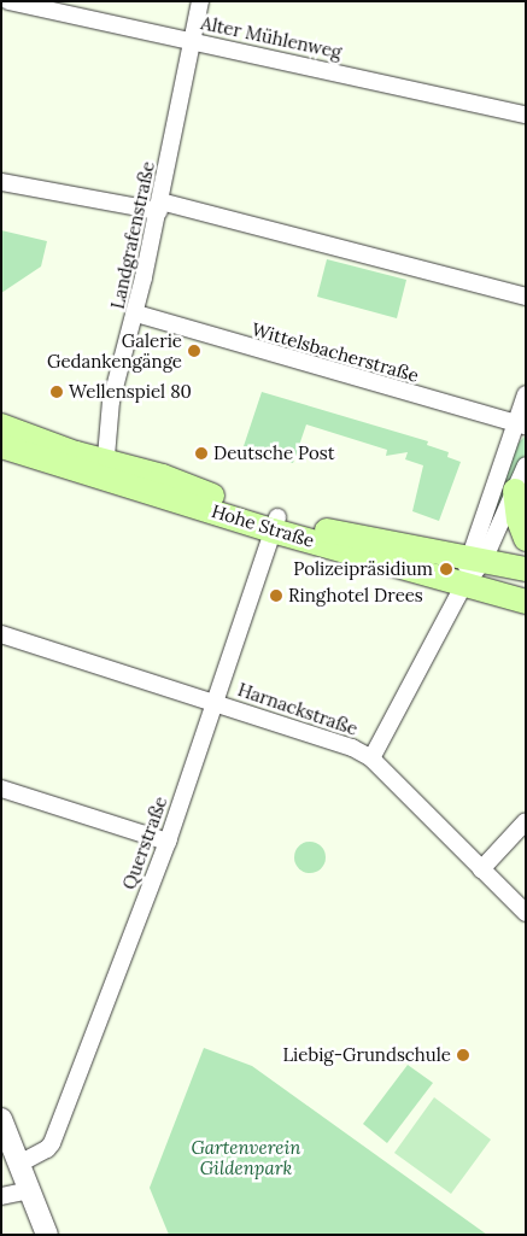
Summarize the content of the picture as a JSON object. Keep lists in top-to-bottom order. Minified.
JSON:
{"streets":{"main road":["Hohe Straße"],"street":["Alter Mühlenweg","Landgrafenstraße","Wittelsbacherstraße","Harnackstraße","Querstraße"]},"crossings":[["Alter Mühlenweg","Landgrafenstraße"],["Landgrafenstraße","Wittelsbacherstraße"],["Landgrafenstraße","Hohe Straße"],["Hohe Straße","Querstraße"],["Harnackstraße","Querstraße"]],"parks":["Gartenverein Gildenpark"],"places":["Galerie Gedankengänge","Wellenspiel 80","Deutsche Post","Polizeipräsidium","Ringhotel Drees","Liebig-Grundschule"]}
